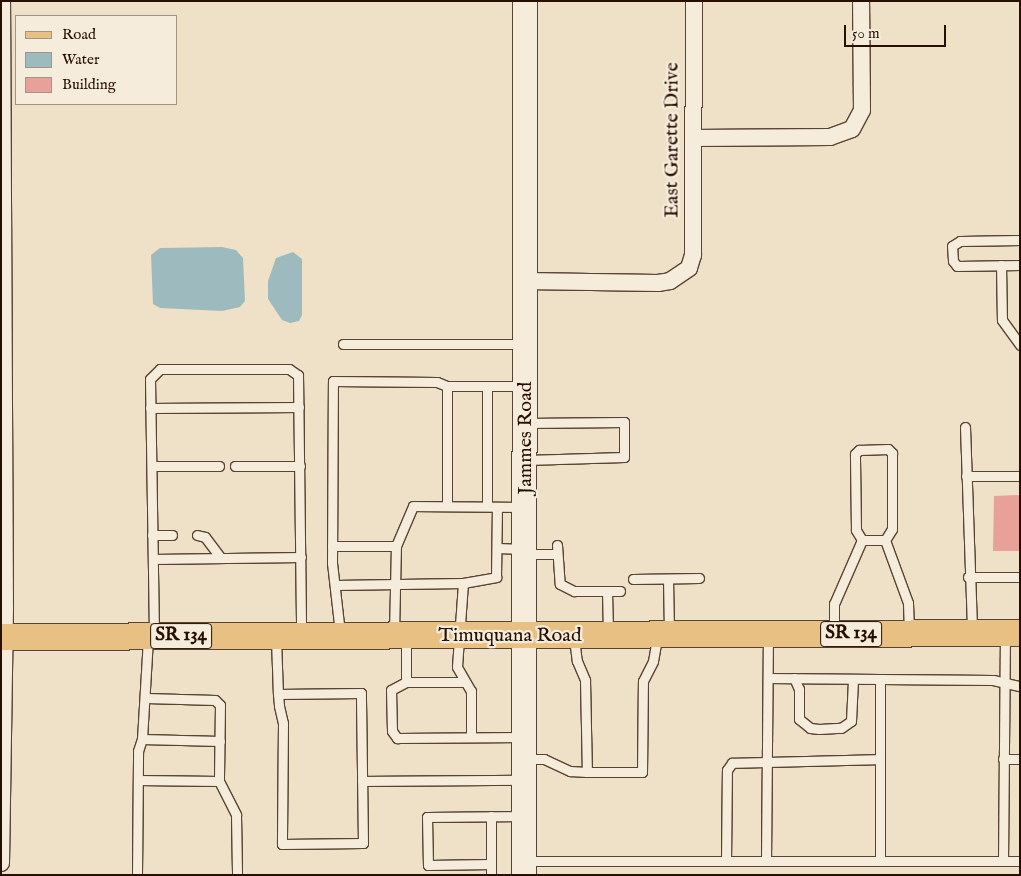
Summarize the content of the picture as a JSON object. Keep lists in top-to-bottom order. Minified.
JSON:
{"streets":{"main road":["SR 134","Timuquana Road"],"street":["East Garette Drive","Jammes Road"]},"crossings":[["East Garette Drive","Jammes Road"],["Jammes Road","Timuquana Road"]],"legend":["Road","Water","Building"],"scale_bar":"50 m"}
